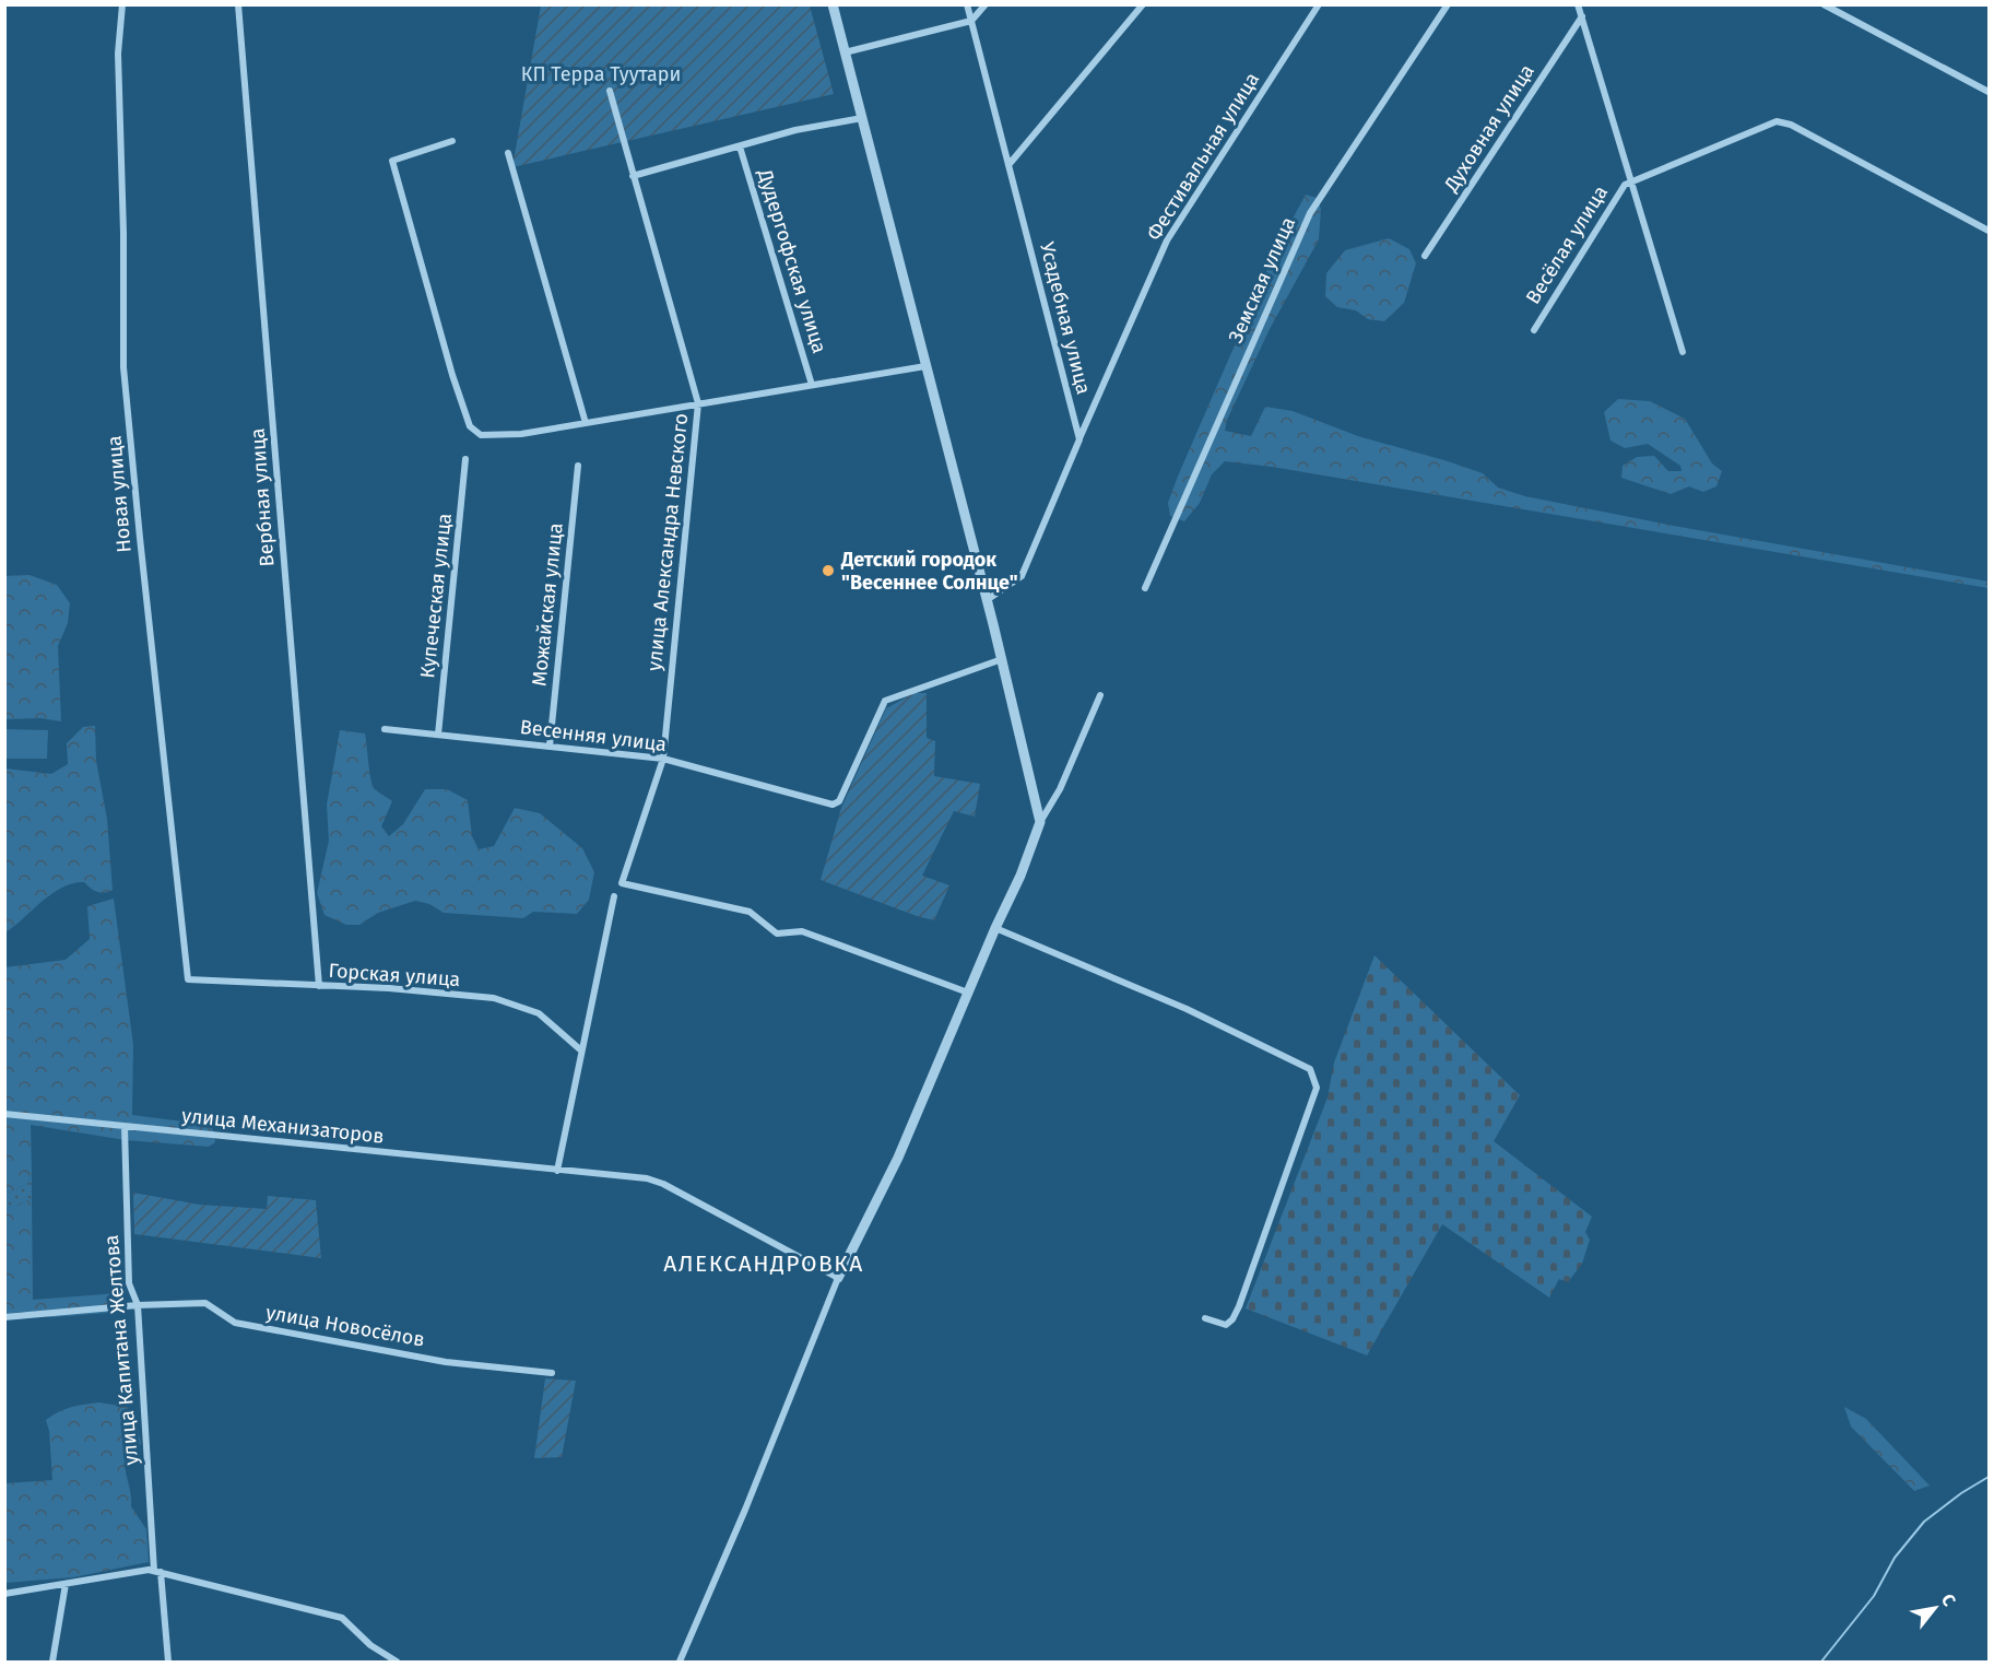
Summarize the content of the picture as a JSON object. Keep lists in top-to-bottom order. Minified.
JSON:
{"streets":{"street":["Духовная улица","Фестивальная улица","Весёлая улица","Дудергофская улица","Земская улица","Усадебная улица","Новая улица","Вербная улица","улица Александра Невского","Купеческая улица","Можайская улица","Весенняя улица","Горская улица","улица Механизаторов","улица Новосёлов","улица Капитана Желтова"]},"crossings":[["Фестивальная улица","Усадебная улица"],["Новая улица","Горская улица"],["Вербная улица","Горская улица"],["улица Александра Невского","Весенняя улица"],["Купеческая улица","Весенняя улица"],["Можайская улица","Весенняя улица"],["улица Механизаторов","улица Капитана Желтова"],["улица Новосёлов","улица Капитана Желтова"]],"districts":["АЛЕКСАНДРОВКА"],"parks":["КП Терра Туутари"],"places":["Детский городок \"Весеннее Солнце\""],"north":"top right"}
